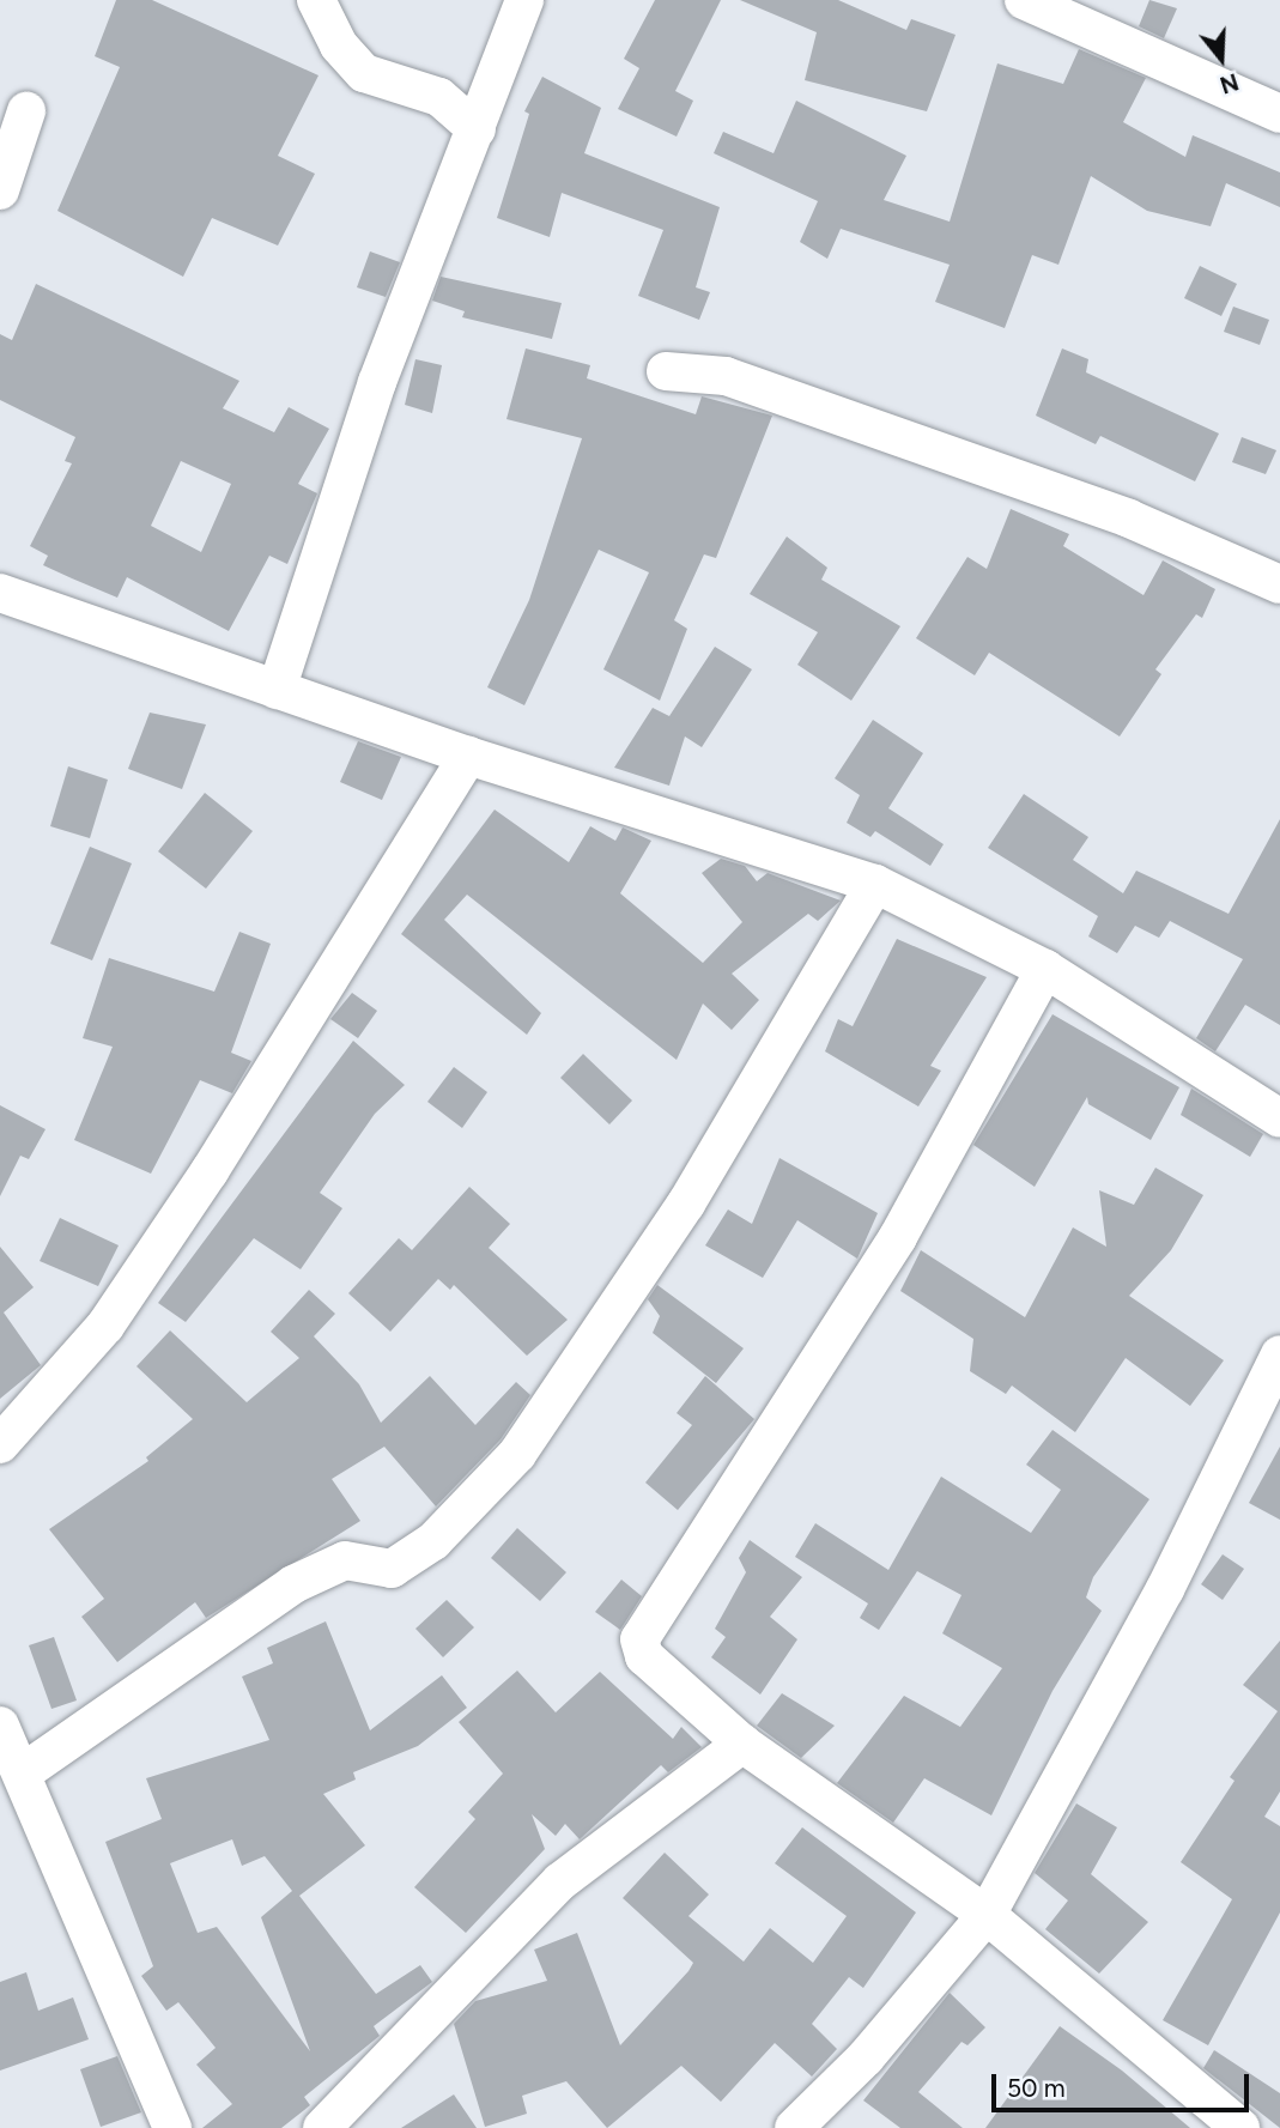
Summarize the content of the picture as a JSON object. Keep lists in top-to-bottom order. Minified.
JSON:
{"scale_bar":"50 m","north":"bottom"}
